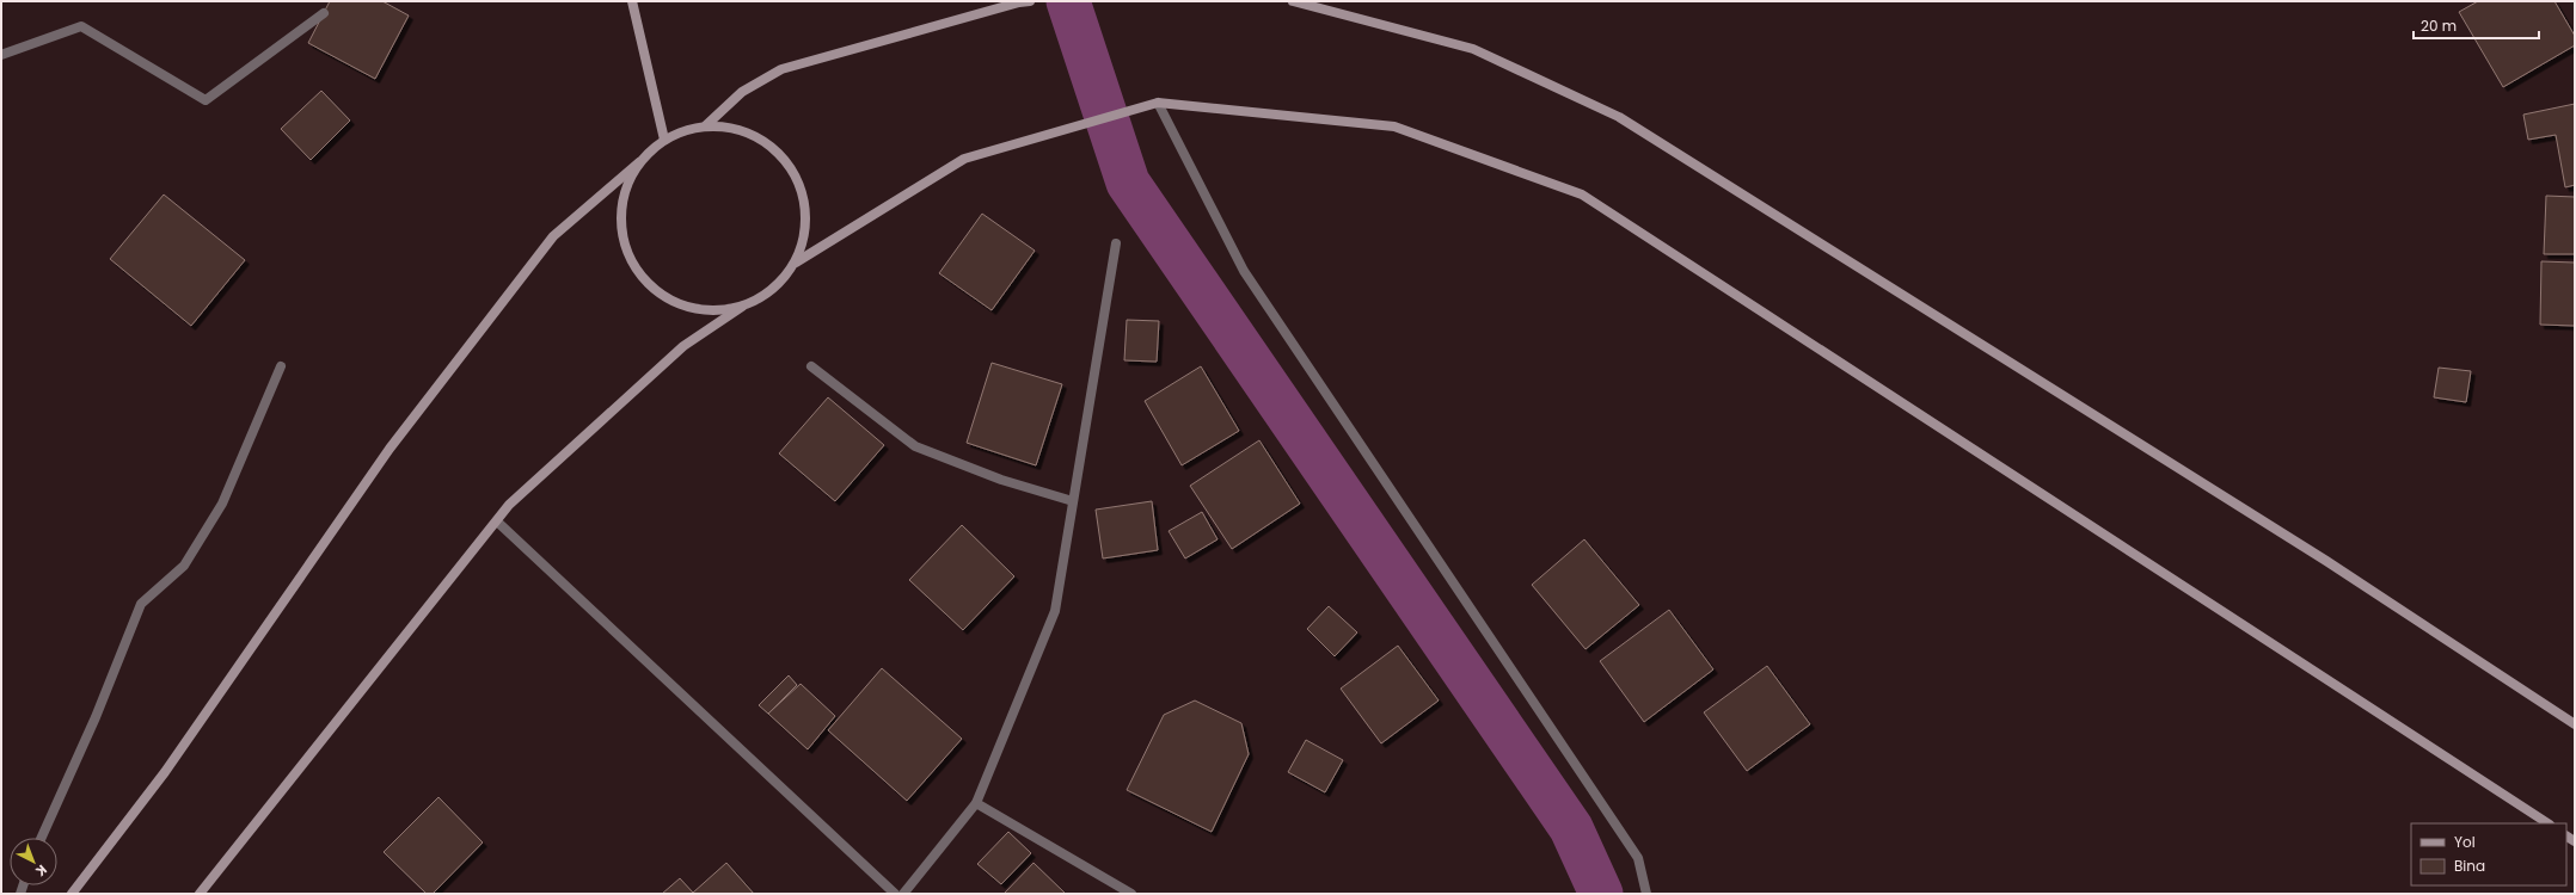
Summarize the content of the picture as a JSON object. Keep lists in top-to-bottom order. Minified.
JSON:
{"legend":["Yol","Bina"],"scale_bar":"20 m","north":"bottom right"}
